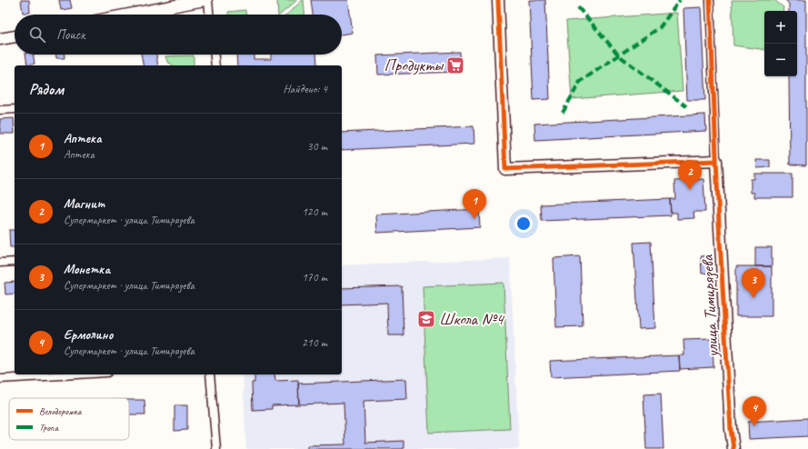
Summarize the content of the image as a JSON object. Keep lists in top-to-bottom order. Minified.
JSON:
{"streets":{"street":["улица Тимирязева"]},"places":{"supermarket":["Продукты"],"school or university":["Школа №4"]},"legend":["Велодорожка","Тропа"],"page":{"map_buttons":["+","−"],"search":"Поиск","heading":["Рядом","Найдено: 4"],"list":[{"mark":"1","name":"Аптека","note":"Аптека","value":"30 m"},{"mark":"2","name":"Магнит","note":"Супермаркет · улица Тимирязева","value":"120 m"},{"mark":"3","name":"Монетка","note":"Супермаркет · улица Тимирязева","value":"170 m"},{"mark":"4","name":"Ермолино","note":"Супермаркет · улица Тимирязева","value":"210 m"}],"pins":["2","1","3","4"]}}
